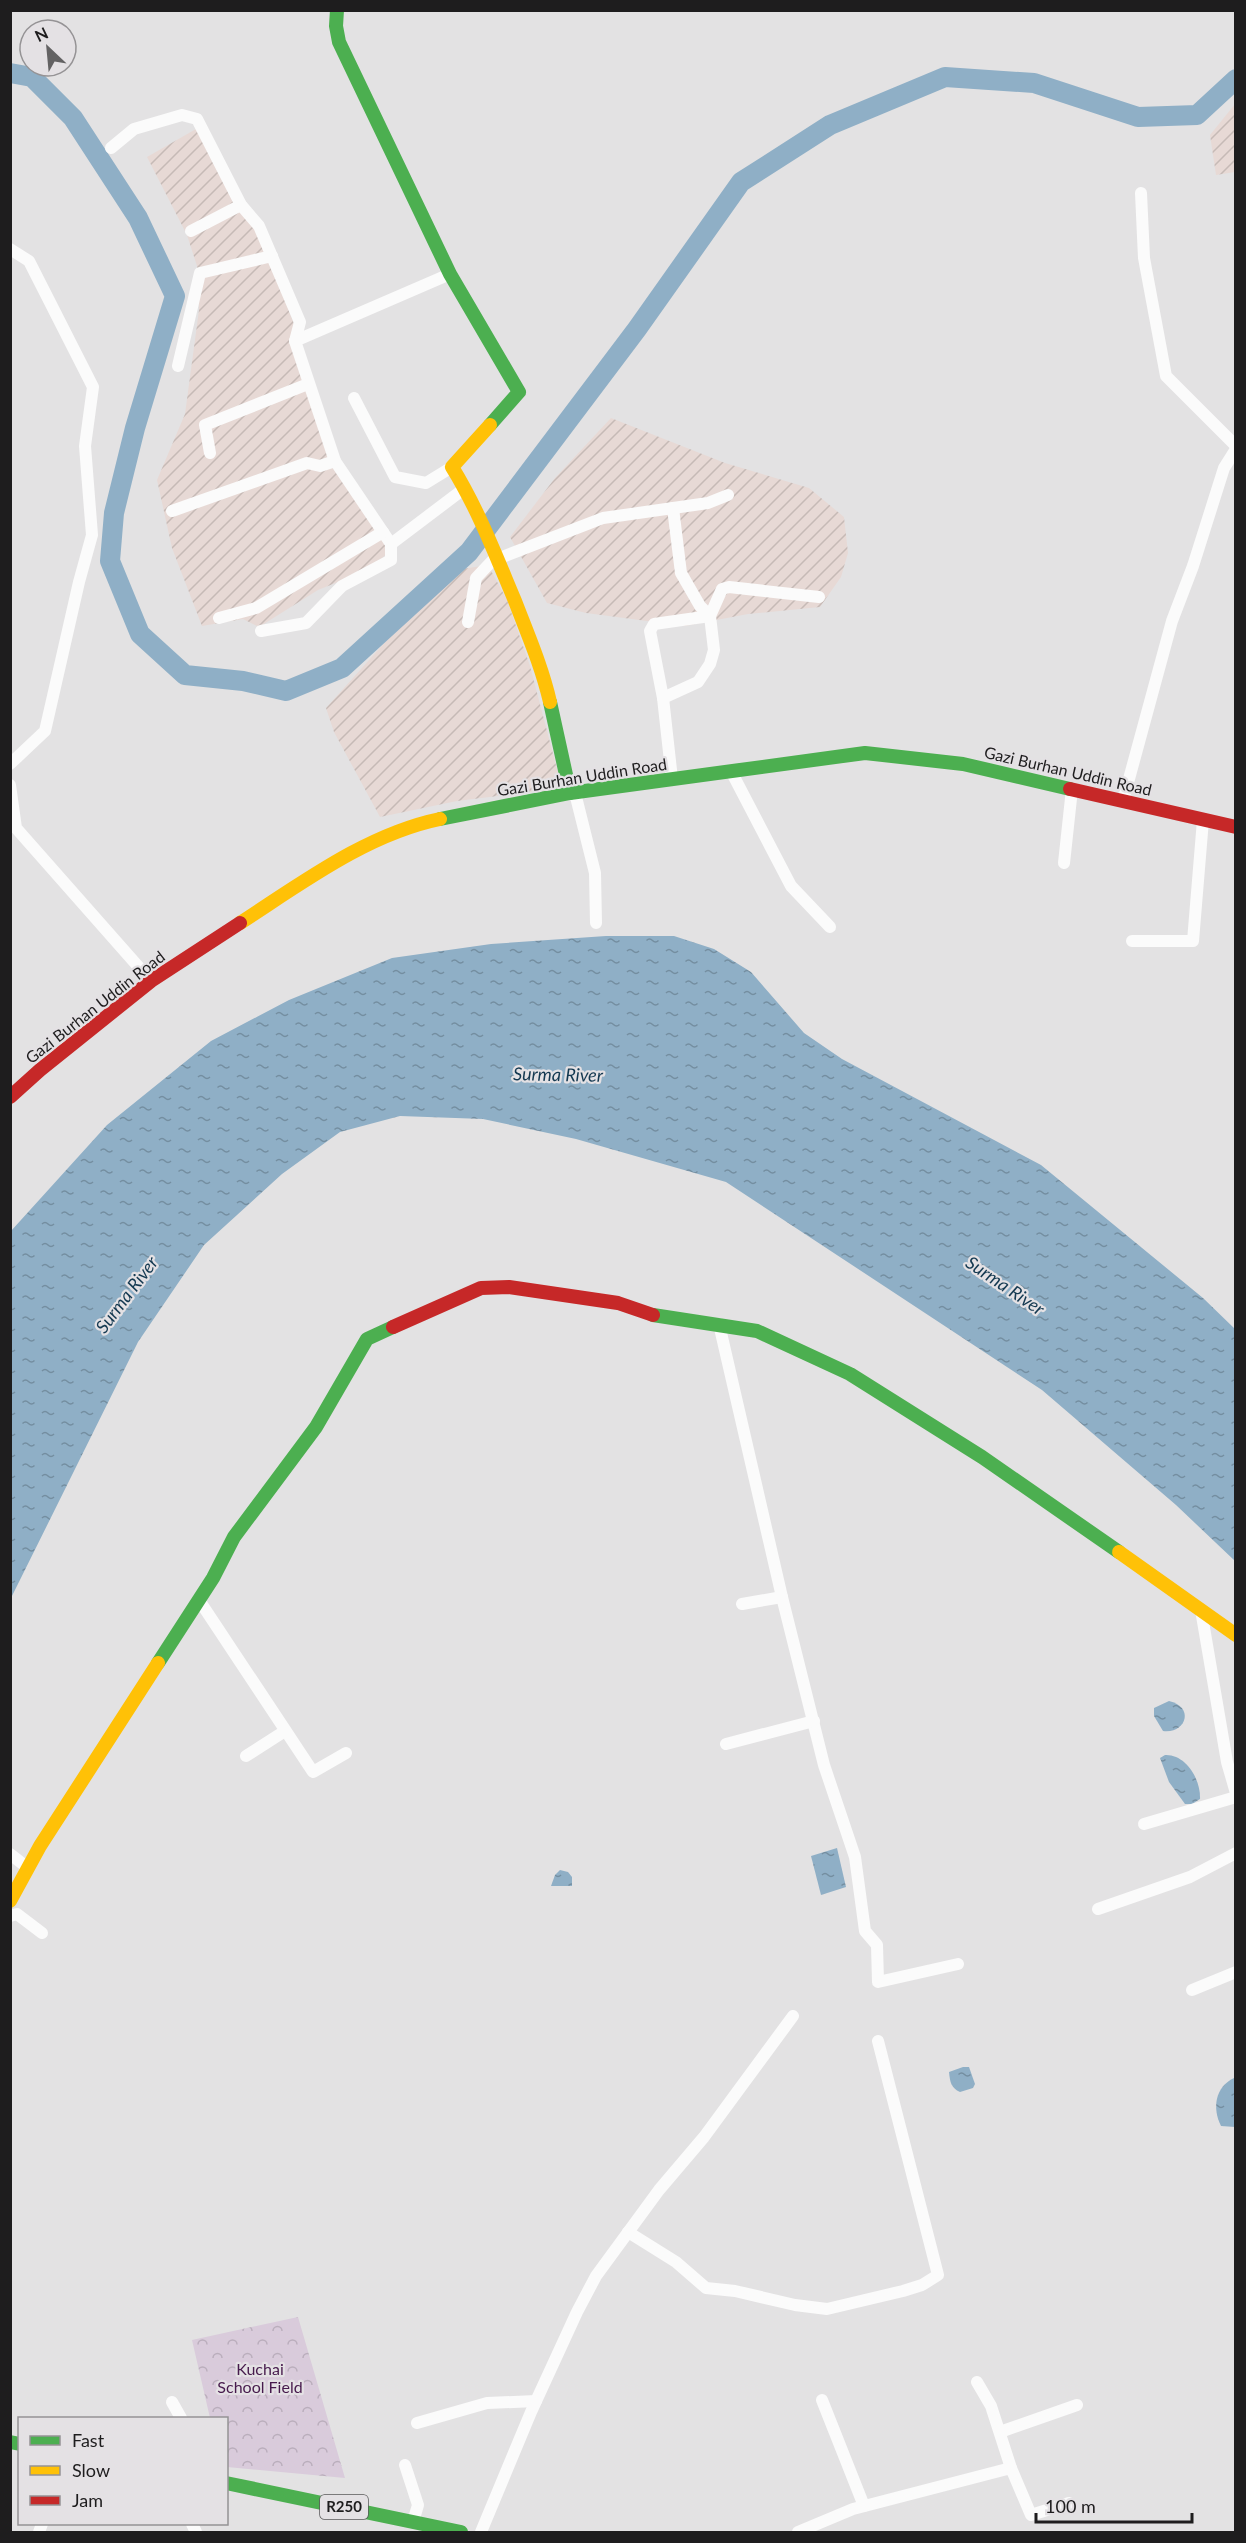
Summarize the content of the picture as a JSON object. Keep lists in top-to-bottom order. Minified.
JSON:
{"streets":{"street":["Gazi Burhan Uddin Road","R250"]},"water":["Surma River"],"parks":["Kuchai School Field"],"legend":["Fast","Slow","Jam"],"scale_bar":"100 m","north":"top left"}
